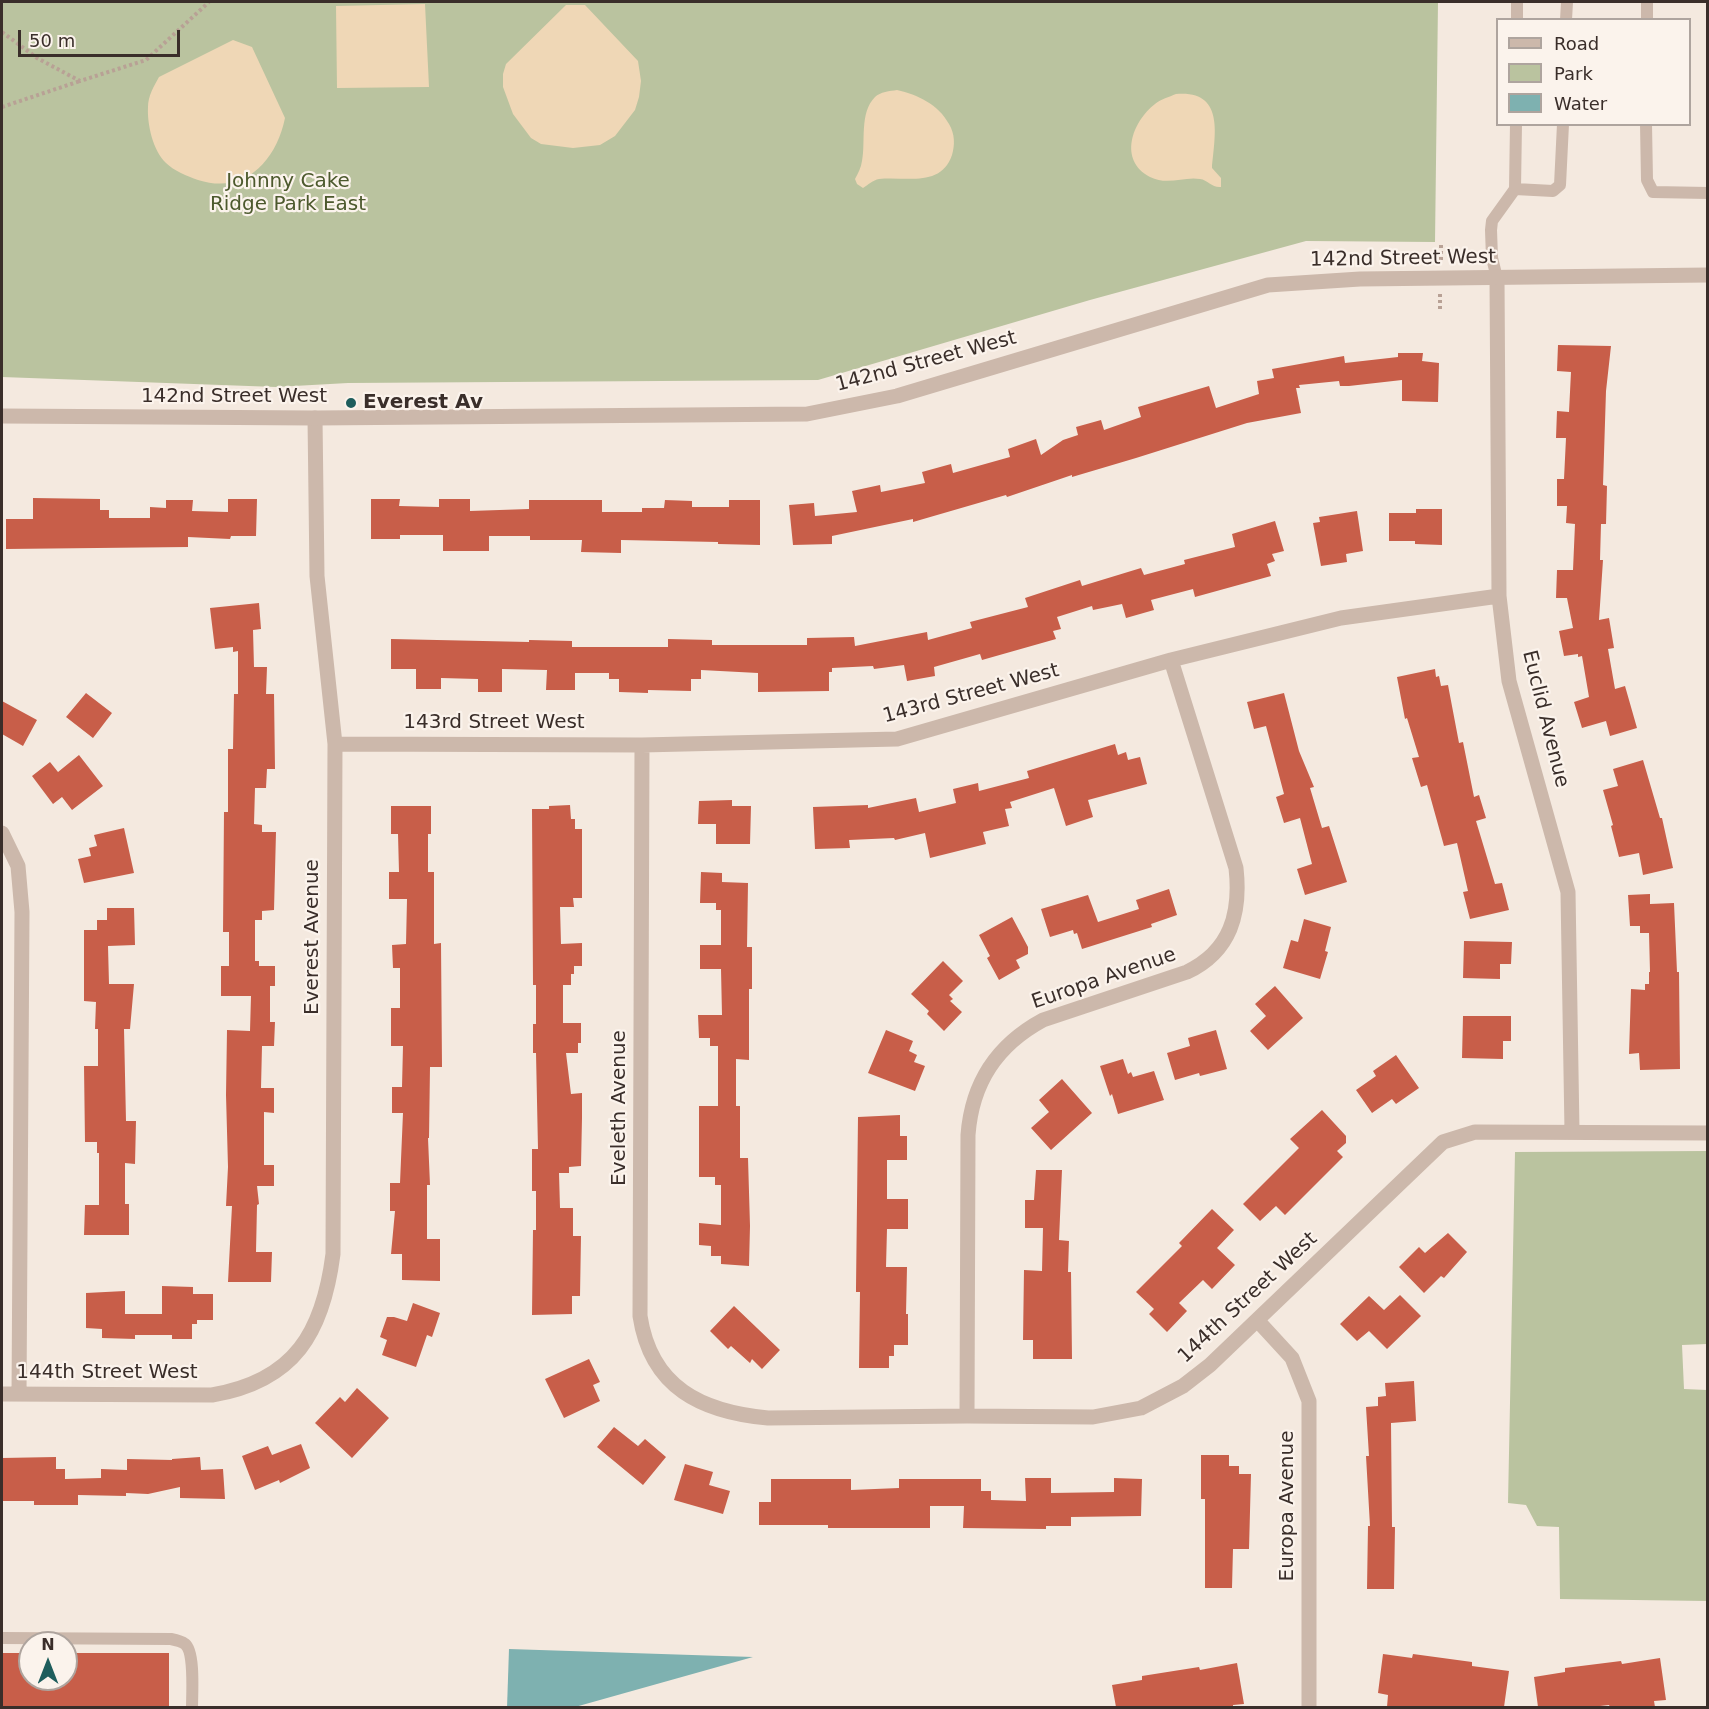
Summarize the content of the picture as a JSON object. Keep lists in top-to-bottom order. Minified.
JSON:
{"streets":{"street":["142nd Street West","143rd Street West","Euclid Avenue","Everest Avenue","Europa Avenue","Eveleth Avenue","144th Street West"]},"crossings":[["142nd Street West","Euclid Avenue"],["142nd Street West","Everest Avenue"],["143rd Street West","Euclid Avenue"],["143rd Street West","Everest Avenue"],["143rd Street West","Europa Avenue"],["143rd Street West","Eveleth Avenue"],["Euclid Avenue","144th Street West"],["Everest Avenue","144th Street West"],["Europa Avenue","144th Street West"],["Eveleth Avenue","144th Street West"]],"parks":["Johnny Cake Ridge Park East"],"places":["Everest Av"],"legend":["Road","Park","Water"],"scale_bar":"50 m","north":"top"}
